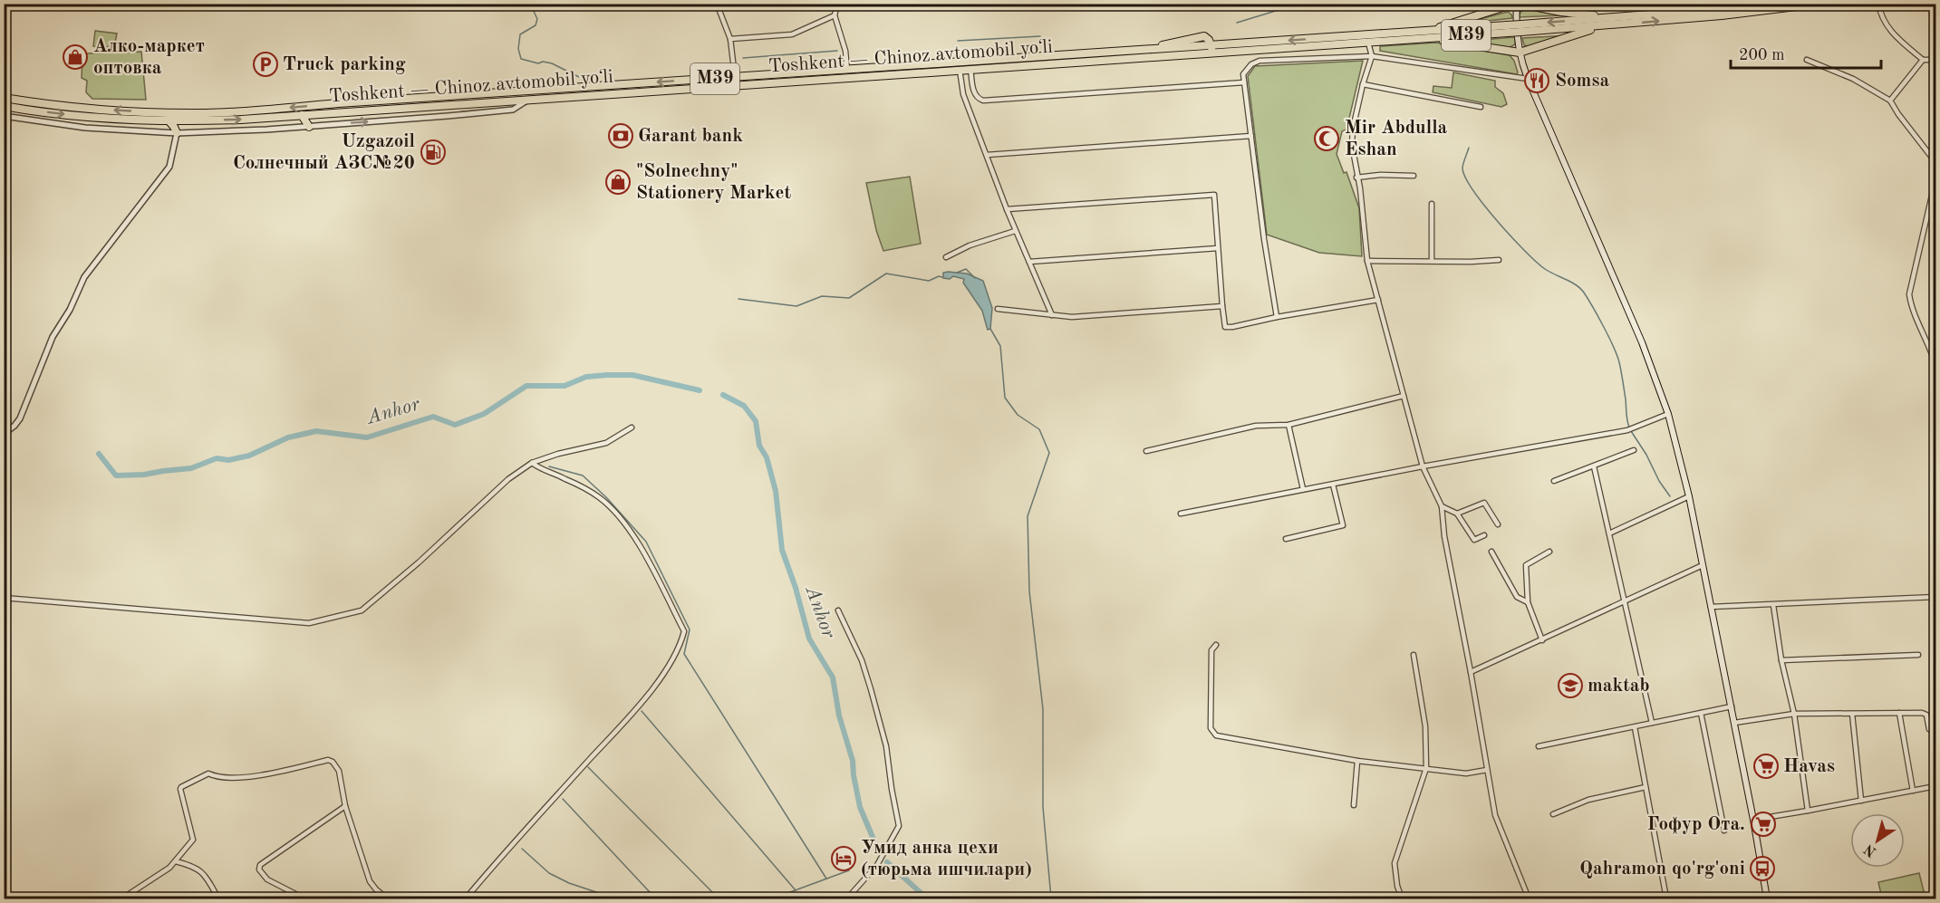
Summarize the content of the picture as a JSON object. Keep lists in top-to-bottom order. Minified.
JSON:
{"streets":{"highway":["M39","Toshkent — Chinoz avtomobil yoʻli"]},"crossings":[["M39","Toshkent — Chinoz avtomobil yoʻli"]],"water":["Anhor"],"places":{"shop":["Алко-маркет оптовка","\"Solnechny\" Stationery Market"],"parking":["Truck parking"],"restaurant":["Somsa"],"bank":["Garant bank"],"mosque":["Mir Abdulla Eshan"],"fuel station":["Uzgazoil Солнечный АЗС№20"],"school or university":["maktab"],"supermarket":["Havas","Гофур Ота."],"hotel":["Умид анка цехи (тюрьма ишчилари)"],"bus stop":["Qahramon qo'rg'oni"]},"scale_bar":"200 m","north":"bottom left"}
